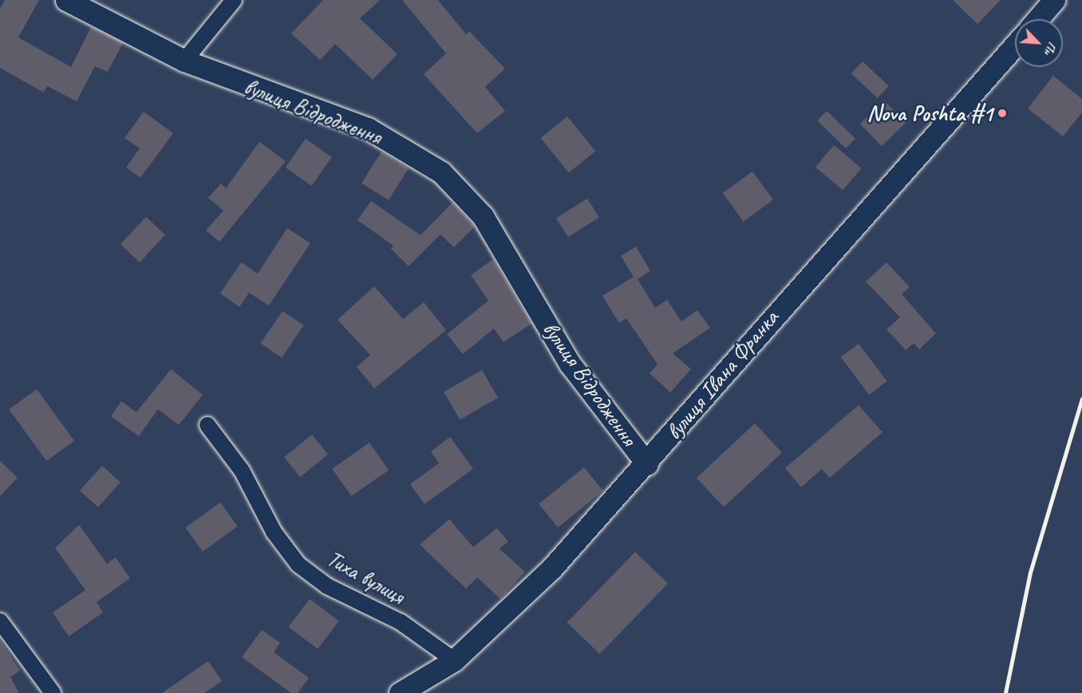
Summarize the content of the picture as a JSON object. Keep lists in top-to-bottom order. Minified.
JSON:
{"streets":{"main road":["вулиця Відродження","вулиця Івана Франка"],"street":["Тиха вулиця"]},"crossings":[["вулиця Відродження","вулиця Івана Франка"],["вулиця Івана Франка","Тиха вулиця"]],"places":["Nova Poshta #1"],"north":"bottom right"}
